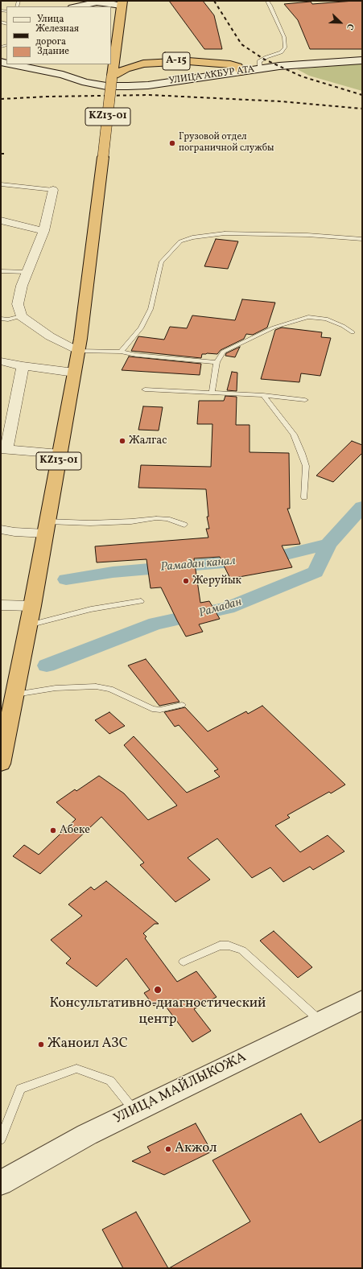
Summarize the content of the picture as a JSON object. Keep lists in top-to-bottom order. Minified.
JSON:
{"streets":{"highway":["A-15","KZ13-01"],"main road":["УЛИЦА АКБУР АТА","УЛИЦА МАЙЛЫКОЖА"]},"crossings":[["A-15","УЛИЦА АКБУР АТА"],["A-15","KZ13-01"]],"water":["Рамадан канал","Рамадан"],"places":["Грузовой отдел пограничной службы","Жалгас","Жеруйык","Абеке","Консультативно-диагностический центр","Жаноил АЗС","Акжол"],"legend":["Улица","Железная дорога","Здание"],"north":"bottom right"}
